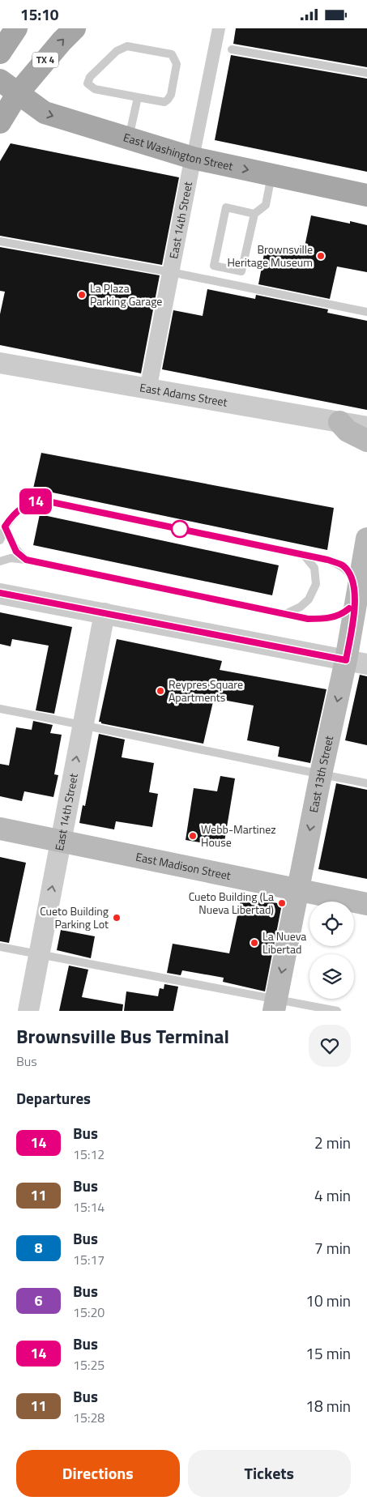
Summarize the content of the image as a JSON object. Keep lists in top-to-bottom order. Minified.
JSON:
{"streets":{"main road":["TX 4","East Washington Street","East 13th Street","East Madison Street"],"street":["East 14th Street","East Adams Street"]},"crossings":[["TX 4","East Washington Street"],["East Washington Street","East 14th Street"],["East 14th Street","East Adams Street"],["East 14th Street","East Madison Street"],["East 13th Street","East Madison Street"]],"one_way":["East Washington Street","East 13th Street"],"places":["Brownsville Heritage Museum","La Plaza Parking Garage","Reypres Square Apartments","Webb-Martinez House","Cueto Building (La Nueva Libertad)","Cueto Building Parking Lot","La Nueva Libertad"],"lines":["bus line 14"],"page":{"status":"15:10","on_map":"14","heading":[["Brownsville Bus Terminal","Bus"],"Departures"],"list":[{"mark":"14","name":"Bus","note":"15:12","value":"2 min"},{"mark":"11","name":"Bus","note":"15:14","value":"4 min"},{"mark":"8","name":"Bus","note":"15:17","value":"7 min"},{"mark":"6","name":"Bus","note":"15:20","value":"10 min"},{"mark":"14","name":"Bus","note":"15:25","value":"15 min"},{"mark":"11","name":"Bus","note":"15:28","value":"18 min"}],"buttons":["Directions","Tickets"]}}
